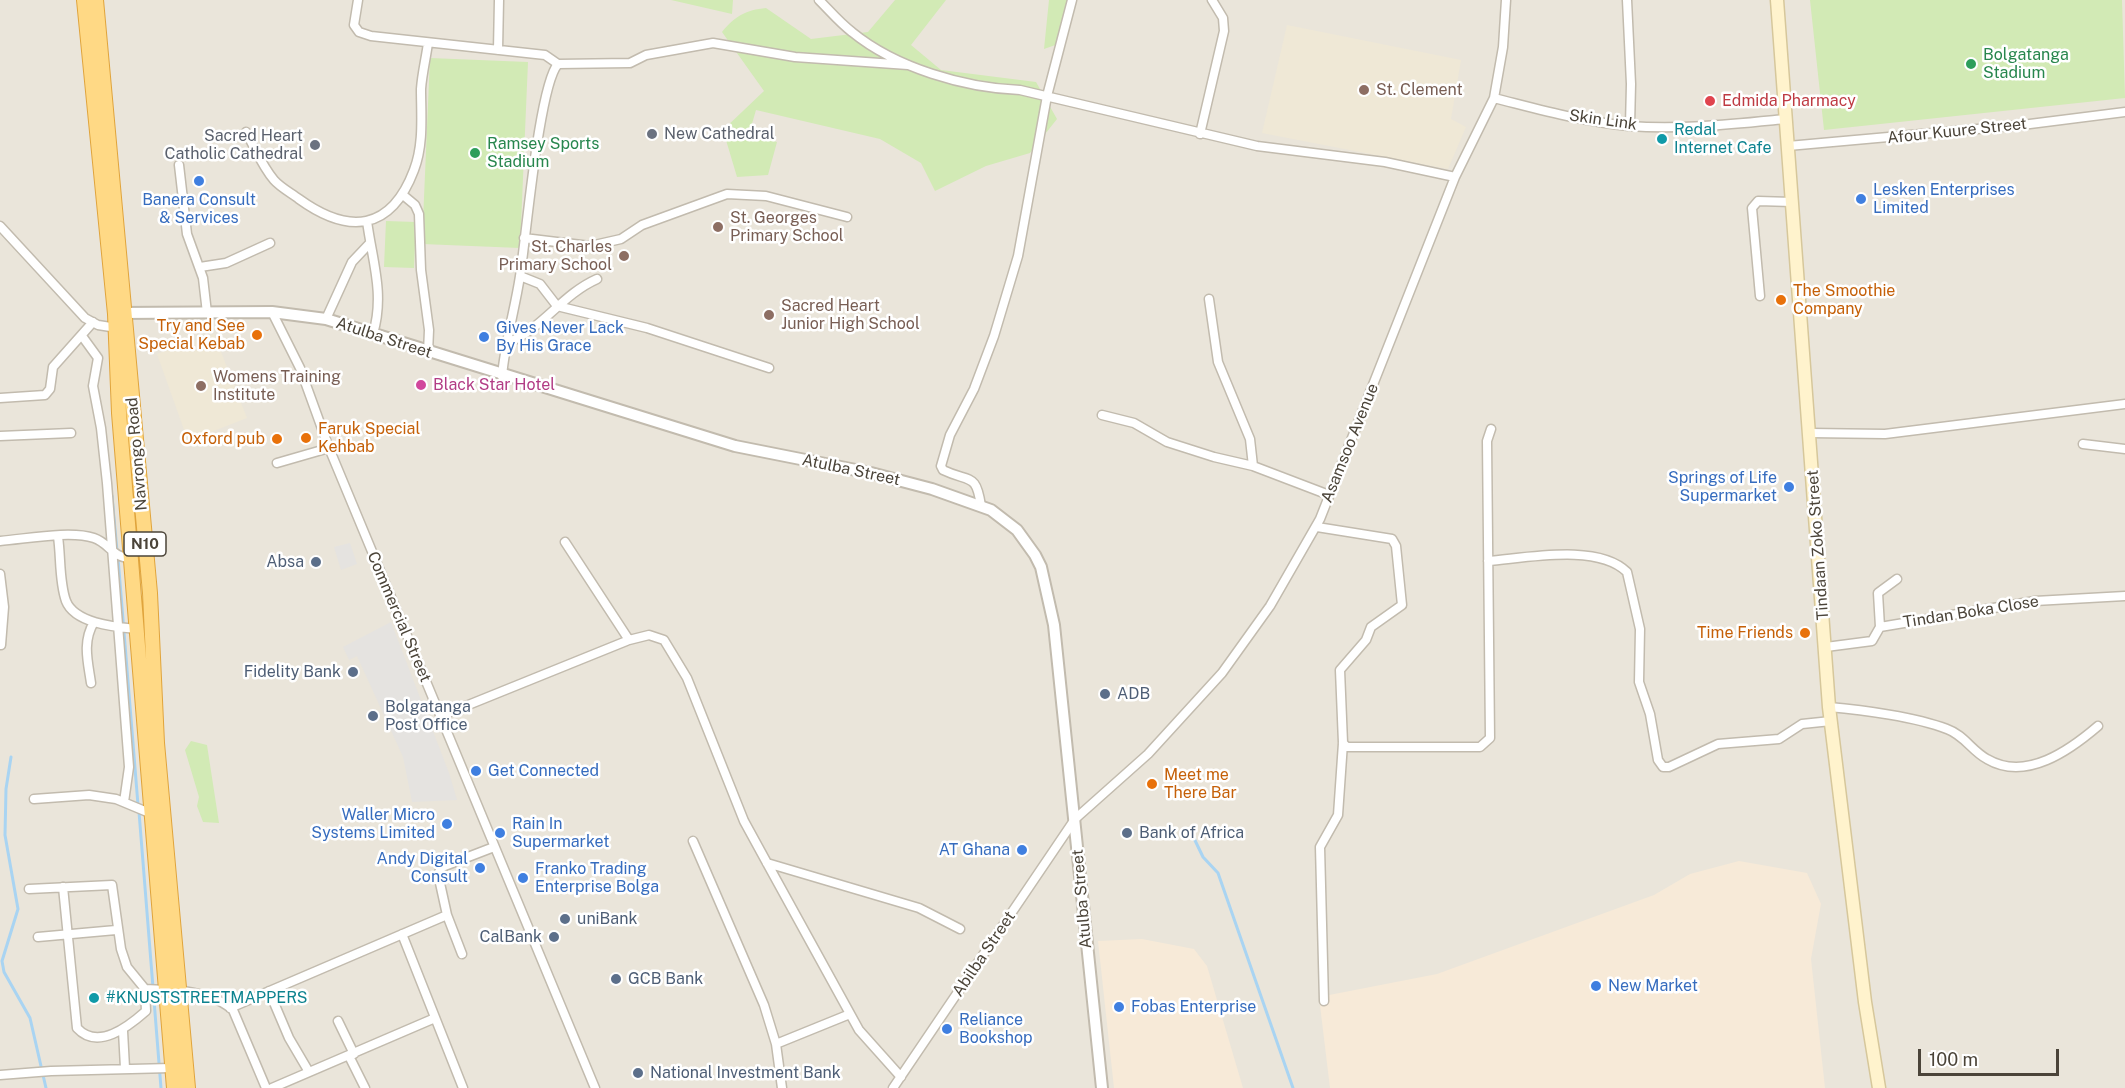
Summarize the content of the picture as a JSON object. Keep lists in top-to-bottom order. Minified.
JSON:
{"streets":{"highway":["Navrongo Road","N10"],"main road":["Tindaan Zoko Street"],"street":["Skin Link","Afour Kuure Street","Atulba Street","Asamsoo Avenue","Tindan Boka Close","Commercial Street","Abilba Street"]},"crossings":[["Skin Link","Asamsoo Avenue"],["Skin Link","Tindaan Zoko Street"],["Afour Kuure Street","Tindaan Zoko Street"],["Atulba Street","Asamsoo Avenue"],["Atulba Street","Navrongo Road"],["Atulba Street","Commercial Street"],["Atulba Street","Abilba Street"],["Asamsoo Avenue","Abilba Street"],["Tindaan Zoko Street","Tindan Boka Close"]],"places":["Bolgatanga Stadium","St. Clement","Edmida Pharmacy","New Cathedral","Redal Internet Cafe","Sacred Heart Catholic Cathedral","Ramsey Sports Stadium","Banera Consult & Services","Lesken Enterprises Limited","St. Georges Primary School","St. Charles Primary School","The Smoothie Company","Sacred Heart Junior High School","Try and See Special Kebab","Gives Never Lack By His Grace","Black Star Hotel","Womens Training Institute","Faruk Special Kehbab","Oxford pub","Springs of Life Supermarket","Absa","Time Friends","Fidelity Bank","ADB","Bolgatanga Post Office","Get Connected","Meet me There Bar","Waller Micro Systems Limited","Rain In Supermarket","Bank of Africa","AT Ghana","Andy Digital Consult","Franko Trading Enterprise Bolga","uniBank","CalBank","GCB Bank","New Market","#KNUSTSTREETMAPPERS","Fobas Enterprise","Reliance Bookshop","National Investment Bank"],"scale_bar":"100 m"}
